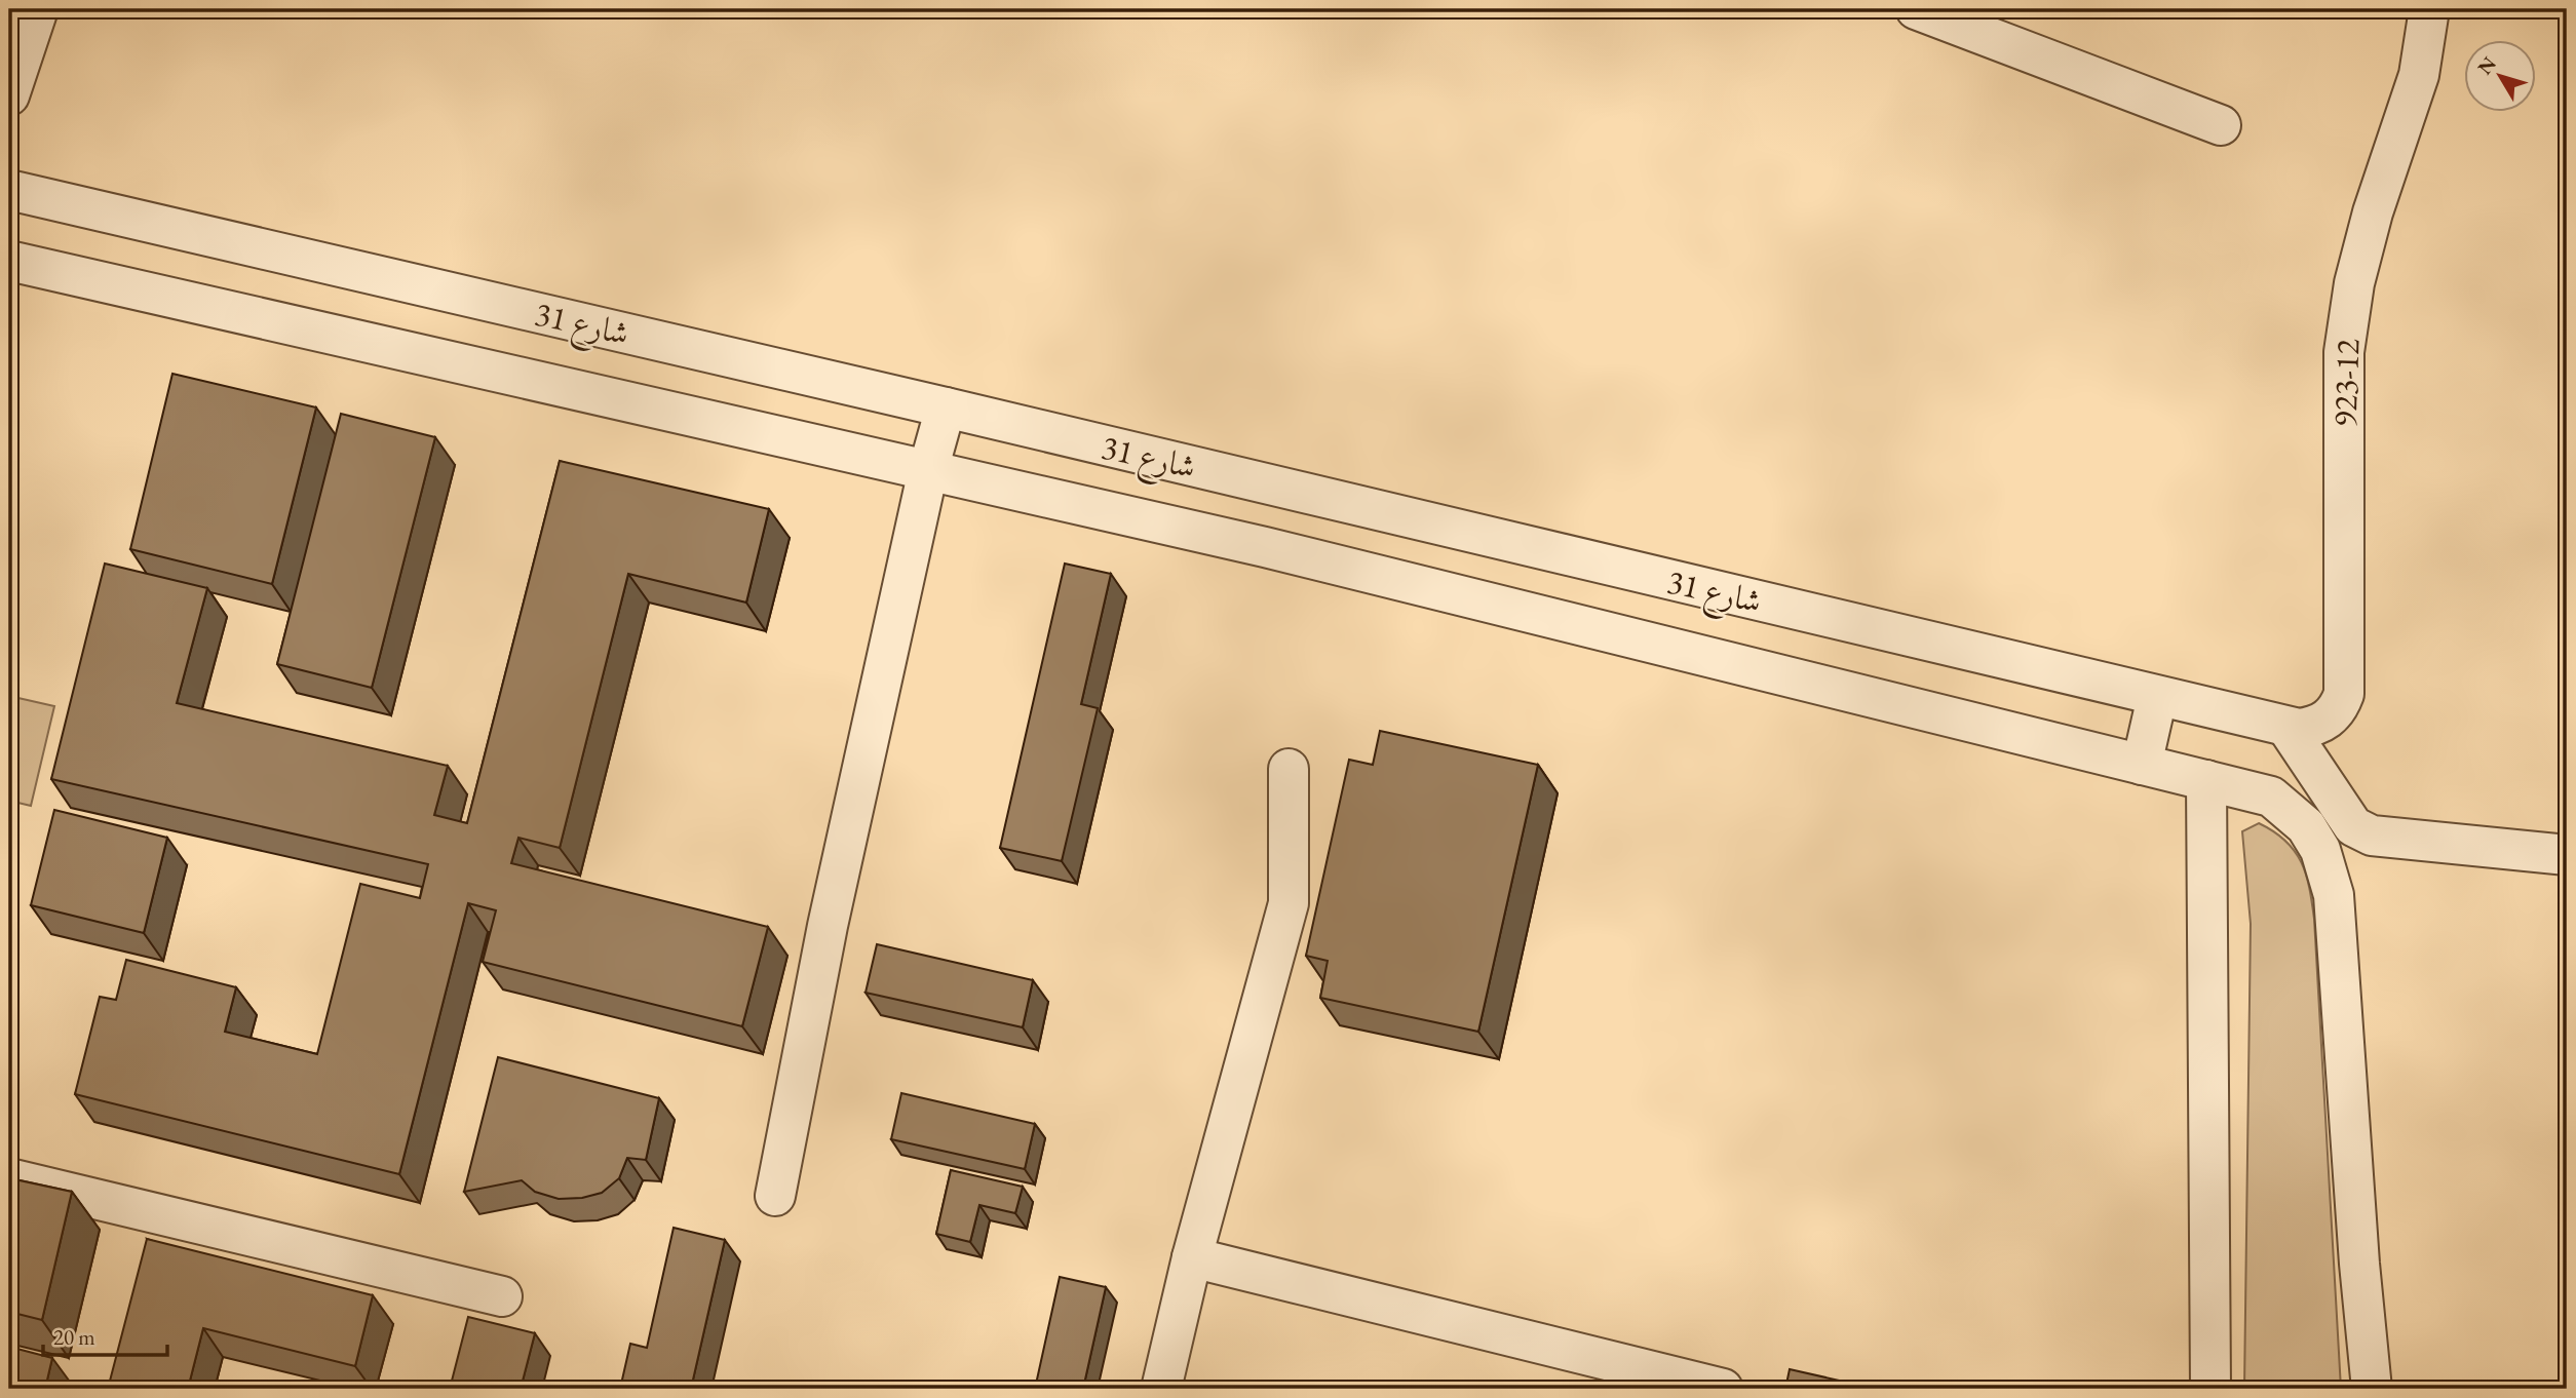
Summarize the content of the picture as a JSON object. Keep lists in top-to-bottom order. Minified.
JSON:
{"streets":{"street":["شارع 31","923-12"]},"crossings":[["شارع 31","923-12"]],"scale_bar":"20 m","north":"top left"}
